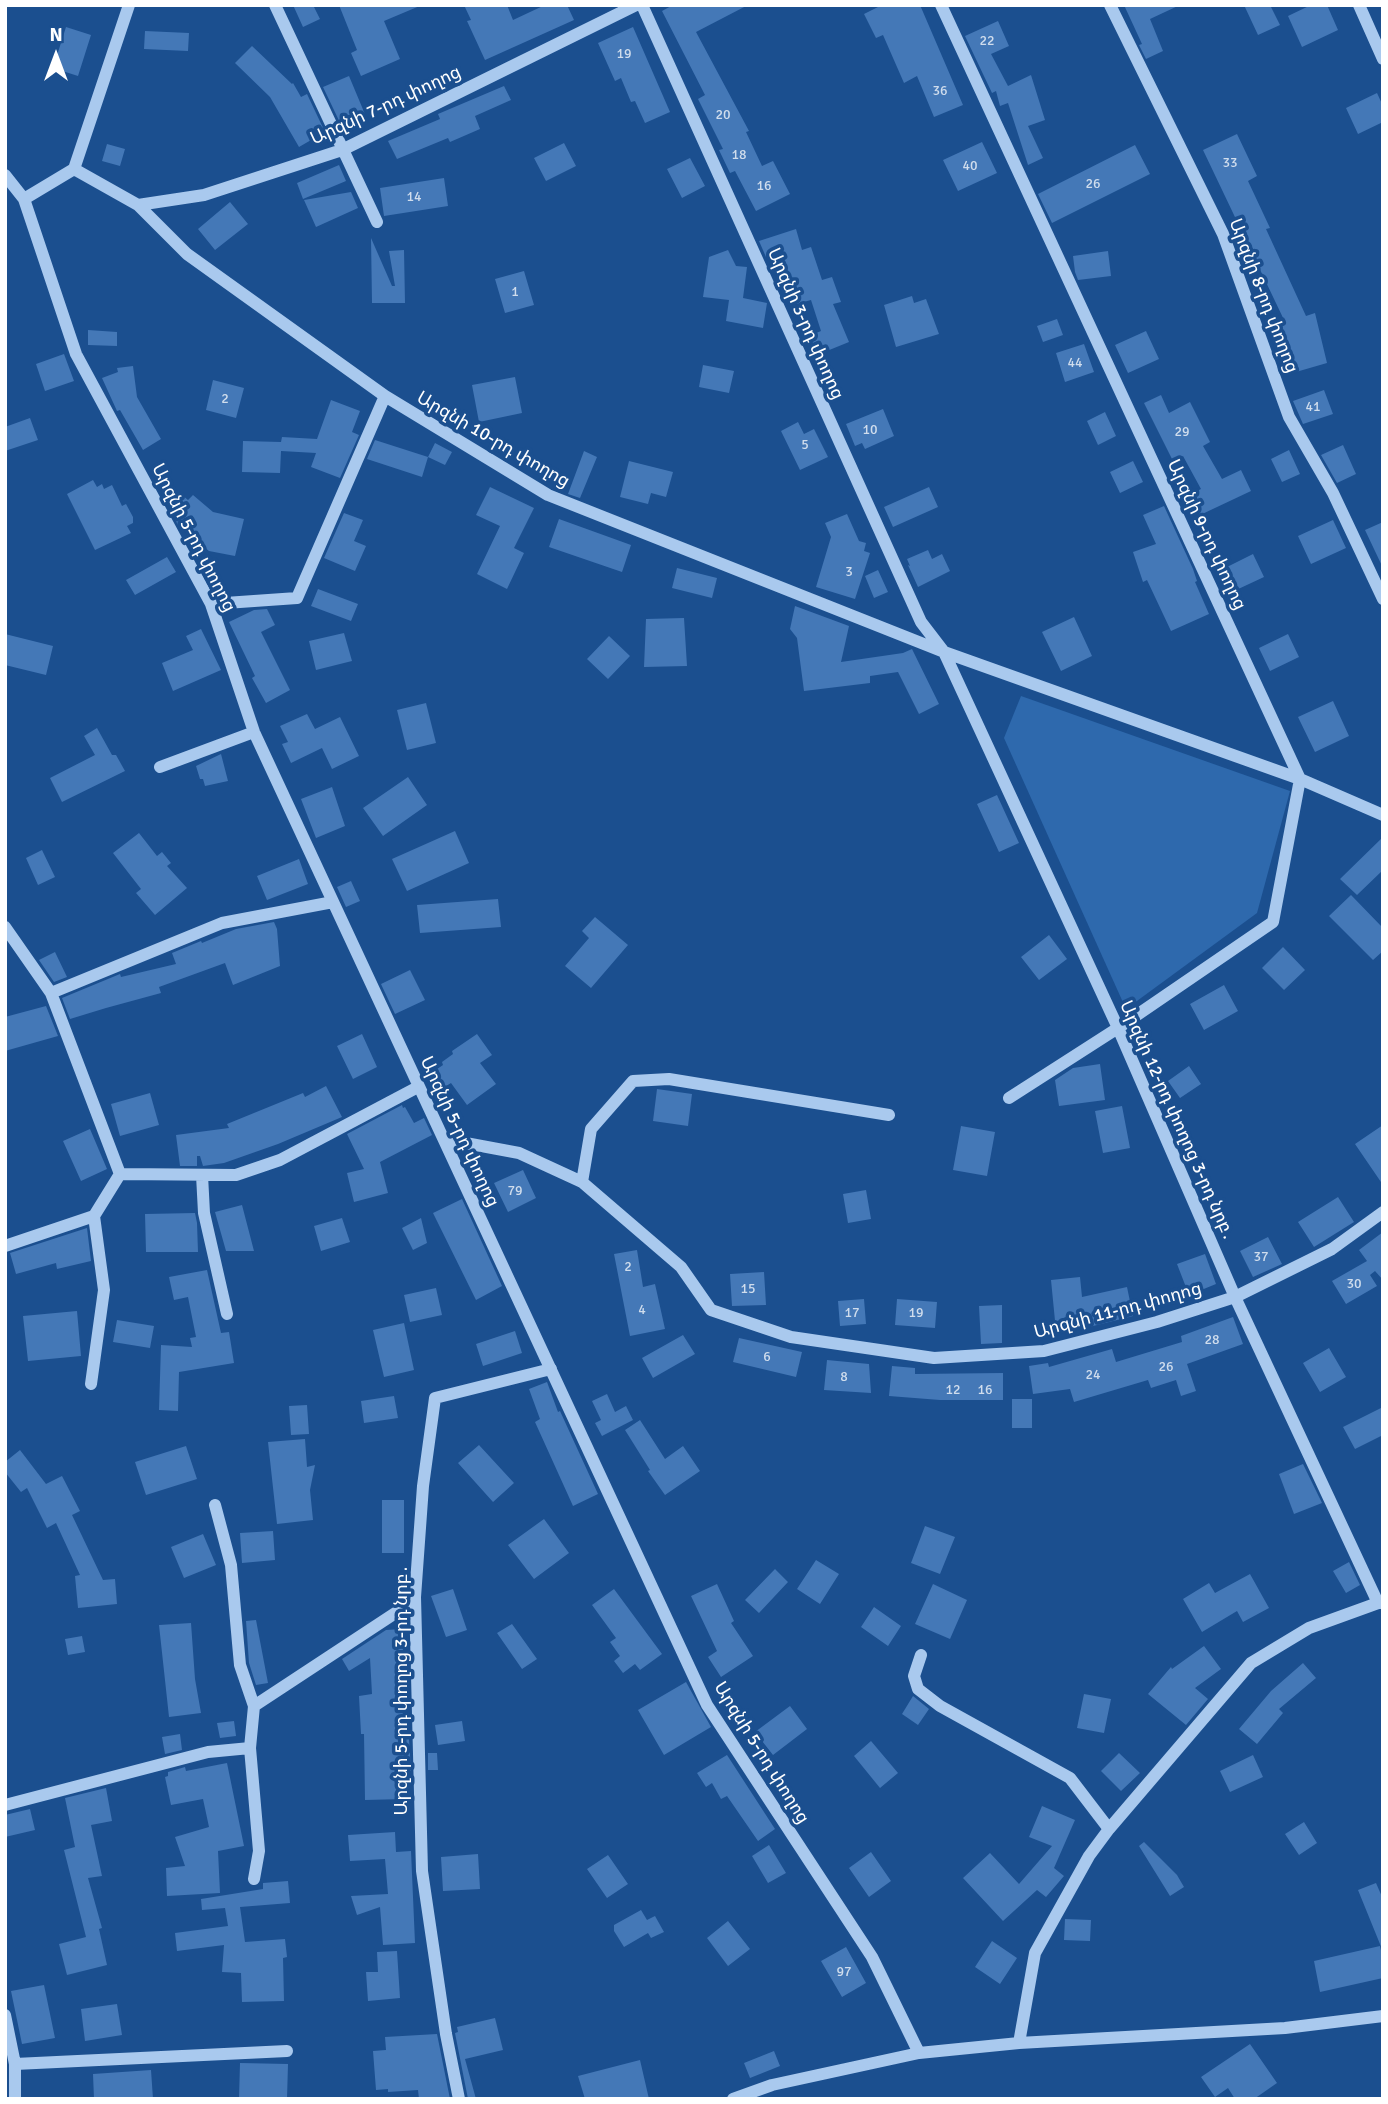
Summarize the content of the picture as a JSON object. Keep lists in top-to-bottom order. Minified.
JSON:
{"streets":{"street":["Արզնի 7-րդ փողոց","Արզնի 8-րդ փողոց","Արզնի 3-րդ փողոց","Արզնի 10-րդ փողոց","Արզնի 9-րդ փողոց","Արզնի 5-րդ փողոց","Արզնի 12-րդ փողոց 3-րդ նրբ․","Արզնի 11-րդ փողոց","Արզնի 5-րդ փողոց 3-րդ նրբ․"]},"crossings":[["Արզնի 7-րդ փողոց","Արզնի 10-րդ փողոց"],["Արզնի 3-րդ փողոց","Արզնի 10-րդ փողոց"],["Արզնի 3-րդ փողոց","Արզնի 12-րդ փողոց 3-րդ նրբ․"],["Արզնի 10-րդ փողոց","Արզնի 9-րդ փողոց"],["Արզնի 10-րդ փողոց","Արզնի 12-րդ փողոց 3-րդ նրբ․"],["Արզնի 5-րդ փողոց","Արզնի 11-րդ փողոց"],["Արզնի 5-րդ փողոց","Արզնի 5-րդ փողոց 3-րդ նրբ․"],["Արզնի 12-րդ փողոց 3-րդ նրբ․","Արզնի 11-րդ փողոց"]],"house_numbers":["22","19","36","20","18","33","40","26","16","14","1","44","2","41","10","29","5","3","79","37","2","30","15","4","17","19","28","6","26","24","8","12","16","97"],"north":"top"}
